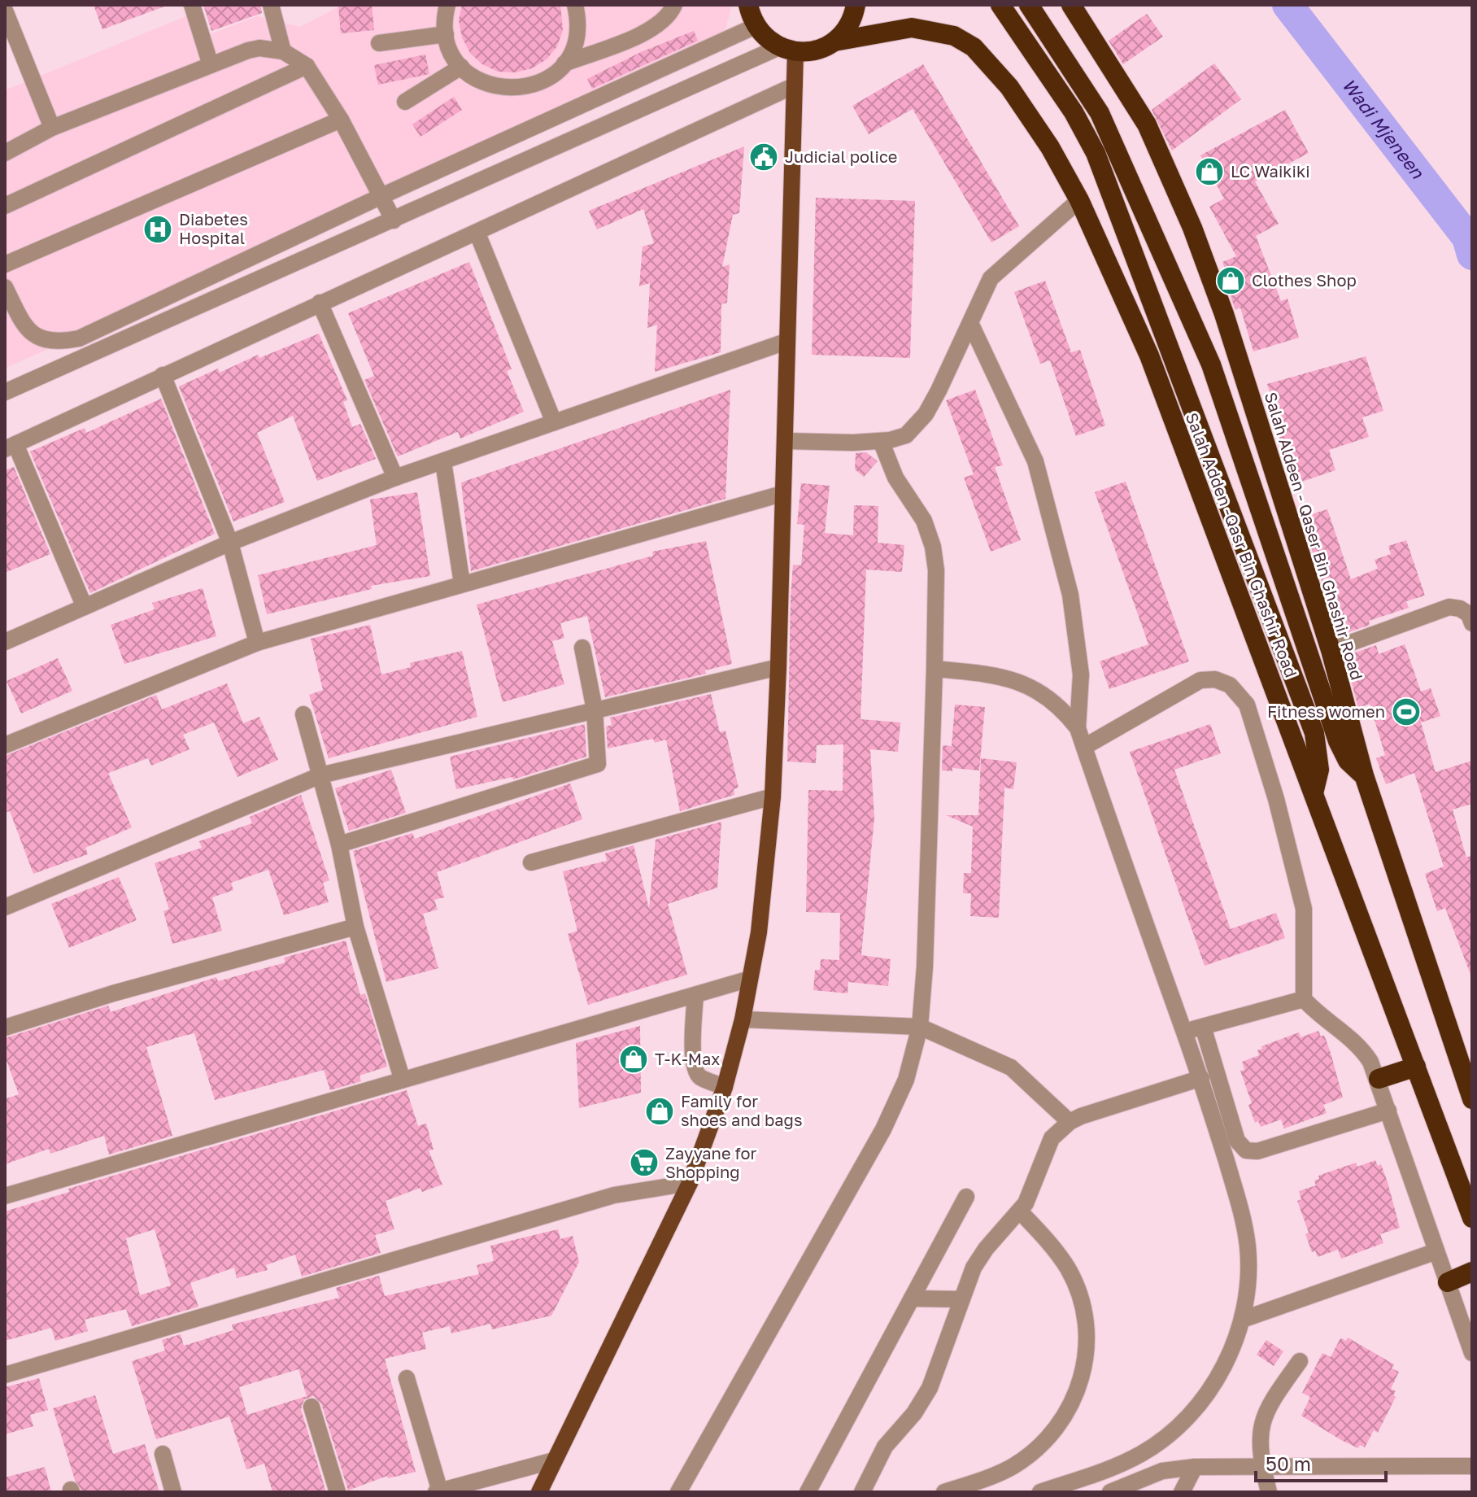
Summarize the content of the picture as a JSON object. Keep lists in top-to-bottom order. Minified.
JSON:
{"streets":{"highway":["Salah Aldeen - Qaser Bin Ghashir Road","Salah Adden -Qasr Bin Ghashir Road"]},"water":["Wadi Mjeneen"],"places":{"public building":["Judicial police"],"shop":["LC Waikiki","Clothes Shop","T-K-Max","Family for shoes and bags"],"hospital":["Diabetes Hospital"],"sports":["Fitness women"],"supermarket":["Zayyane for Shopping"]},"scale_bar":"50 m"}
